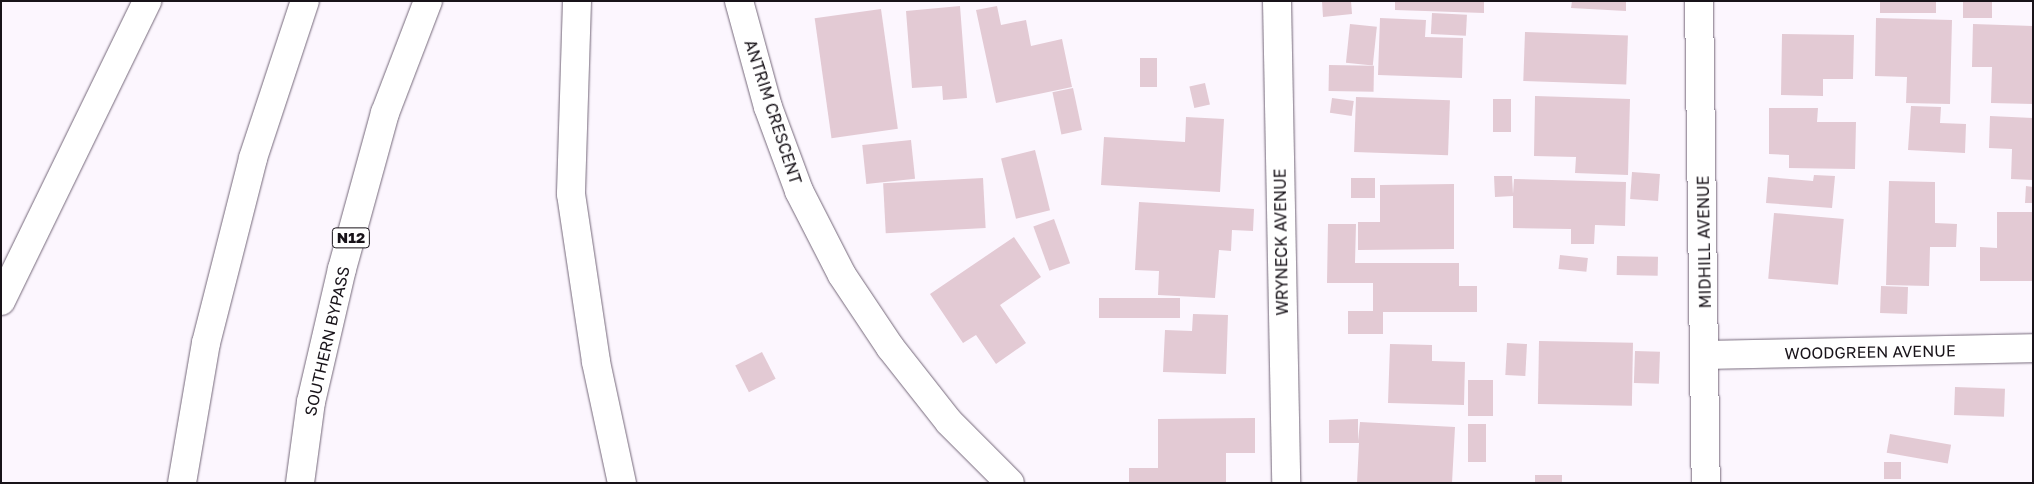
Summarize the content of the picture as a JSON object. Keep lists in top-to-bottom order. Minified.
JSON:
{"streets":{"main road":["ANTRIM CRESCENT","N12","WRYNECK AVENUE","MIDHILL AVENUE","SOUTHERN BYPASS","WOODGREEN AVENUE"]},"crossings":[["MIDHILL AVENUE","WOODGREEN AVENUE"]]}
